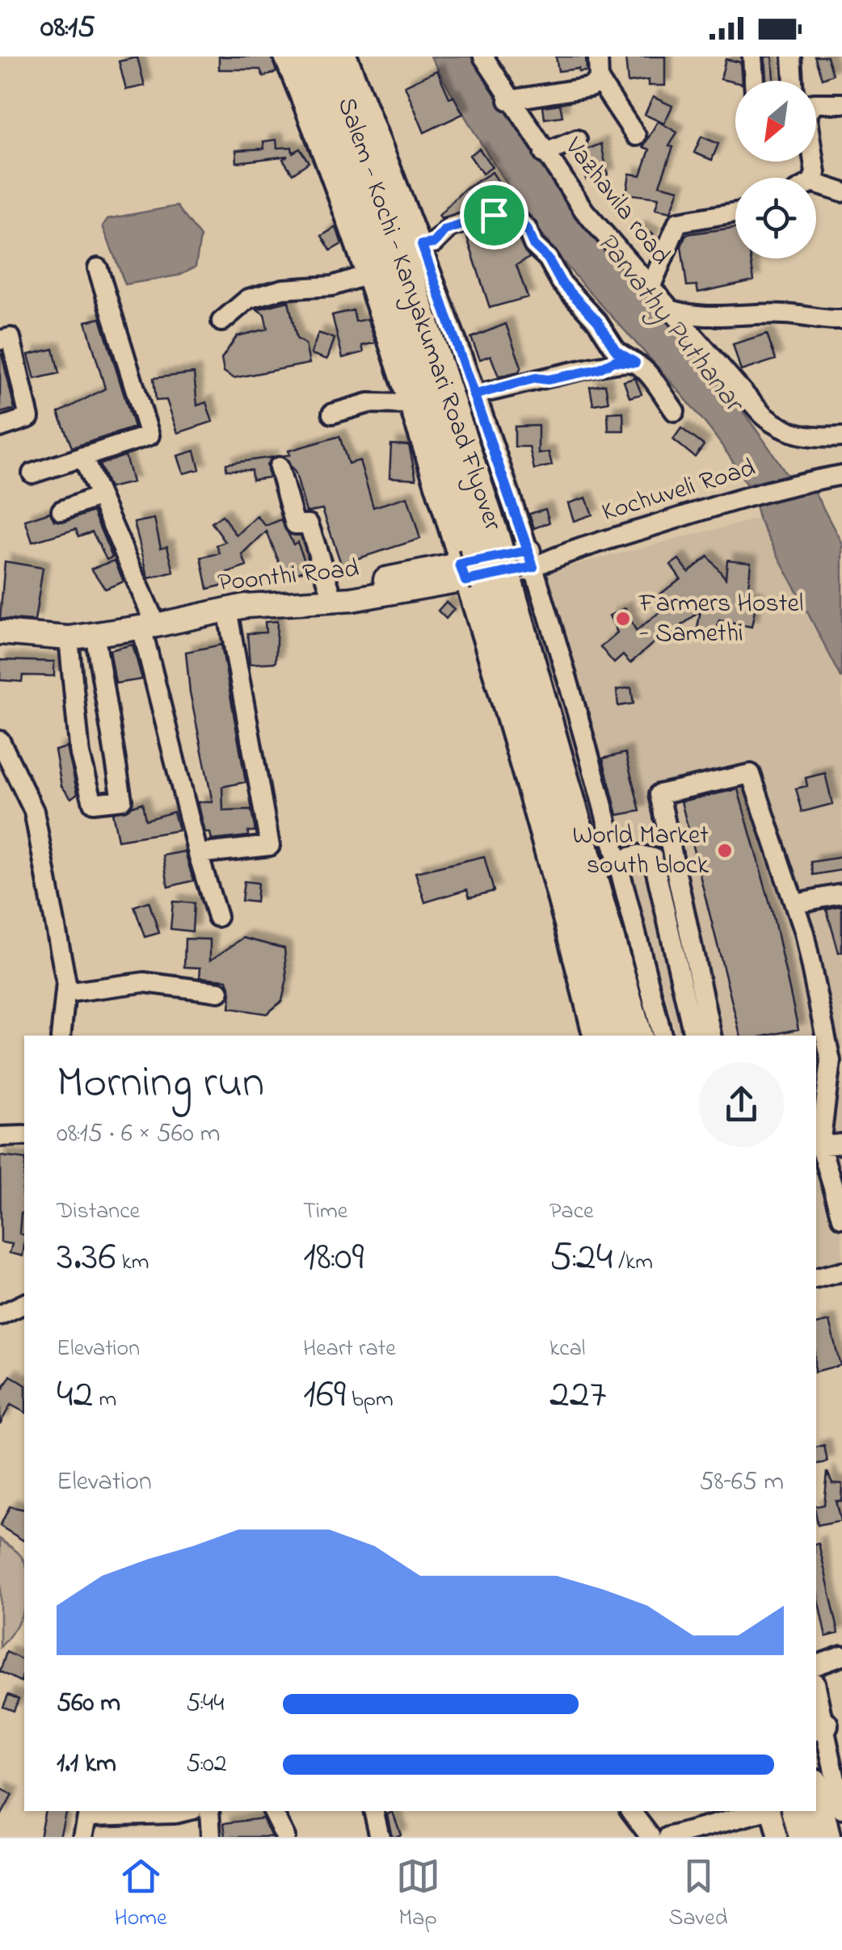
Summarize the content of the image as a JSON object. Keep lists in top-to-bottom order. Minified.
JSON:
{"streets":{"highway":["Salem - Kochi - Kanyakumari Road Flyover"],"main road":["Poonthi Road"],"street":["Vazhavila road","Kochuveli Road"]},"crossings":[["Salem - Kochi - Kanyakumari Road Flyover","Poonthi Road"],["Kochuveli Road","Poonthi Road"]],"water":["Parvathy Puthanar"],"places":["Farmers Hostel - Samethi","World Market south block"],"north":"bottom left","page":{"status":"08:15","heading":["Morning run","08:15 · 6 × 560 m"],"stats":[["Distance","3.36 km"],["Time","18:09"],["Pace","5:24 /km"],["Elevation","42 m"],["Heart rate","169 bpm"],["kcal","227"]],"chart":["Elevation","58–65 m"],"list":[{"name":"560 m","note":"5:44"},{"name":"1.1 km","note":"5:02"}],"tabs":["Home","Map","Saved"]}}
